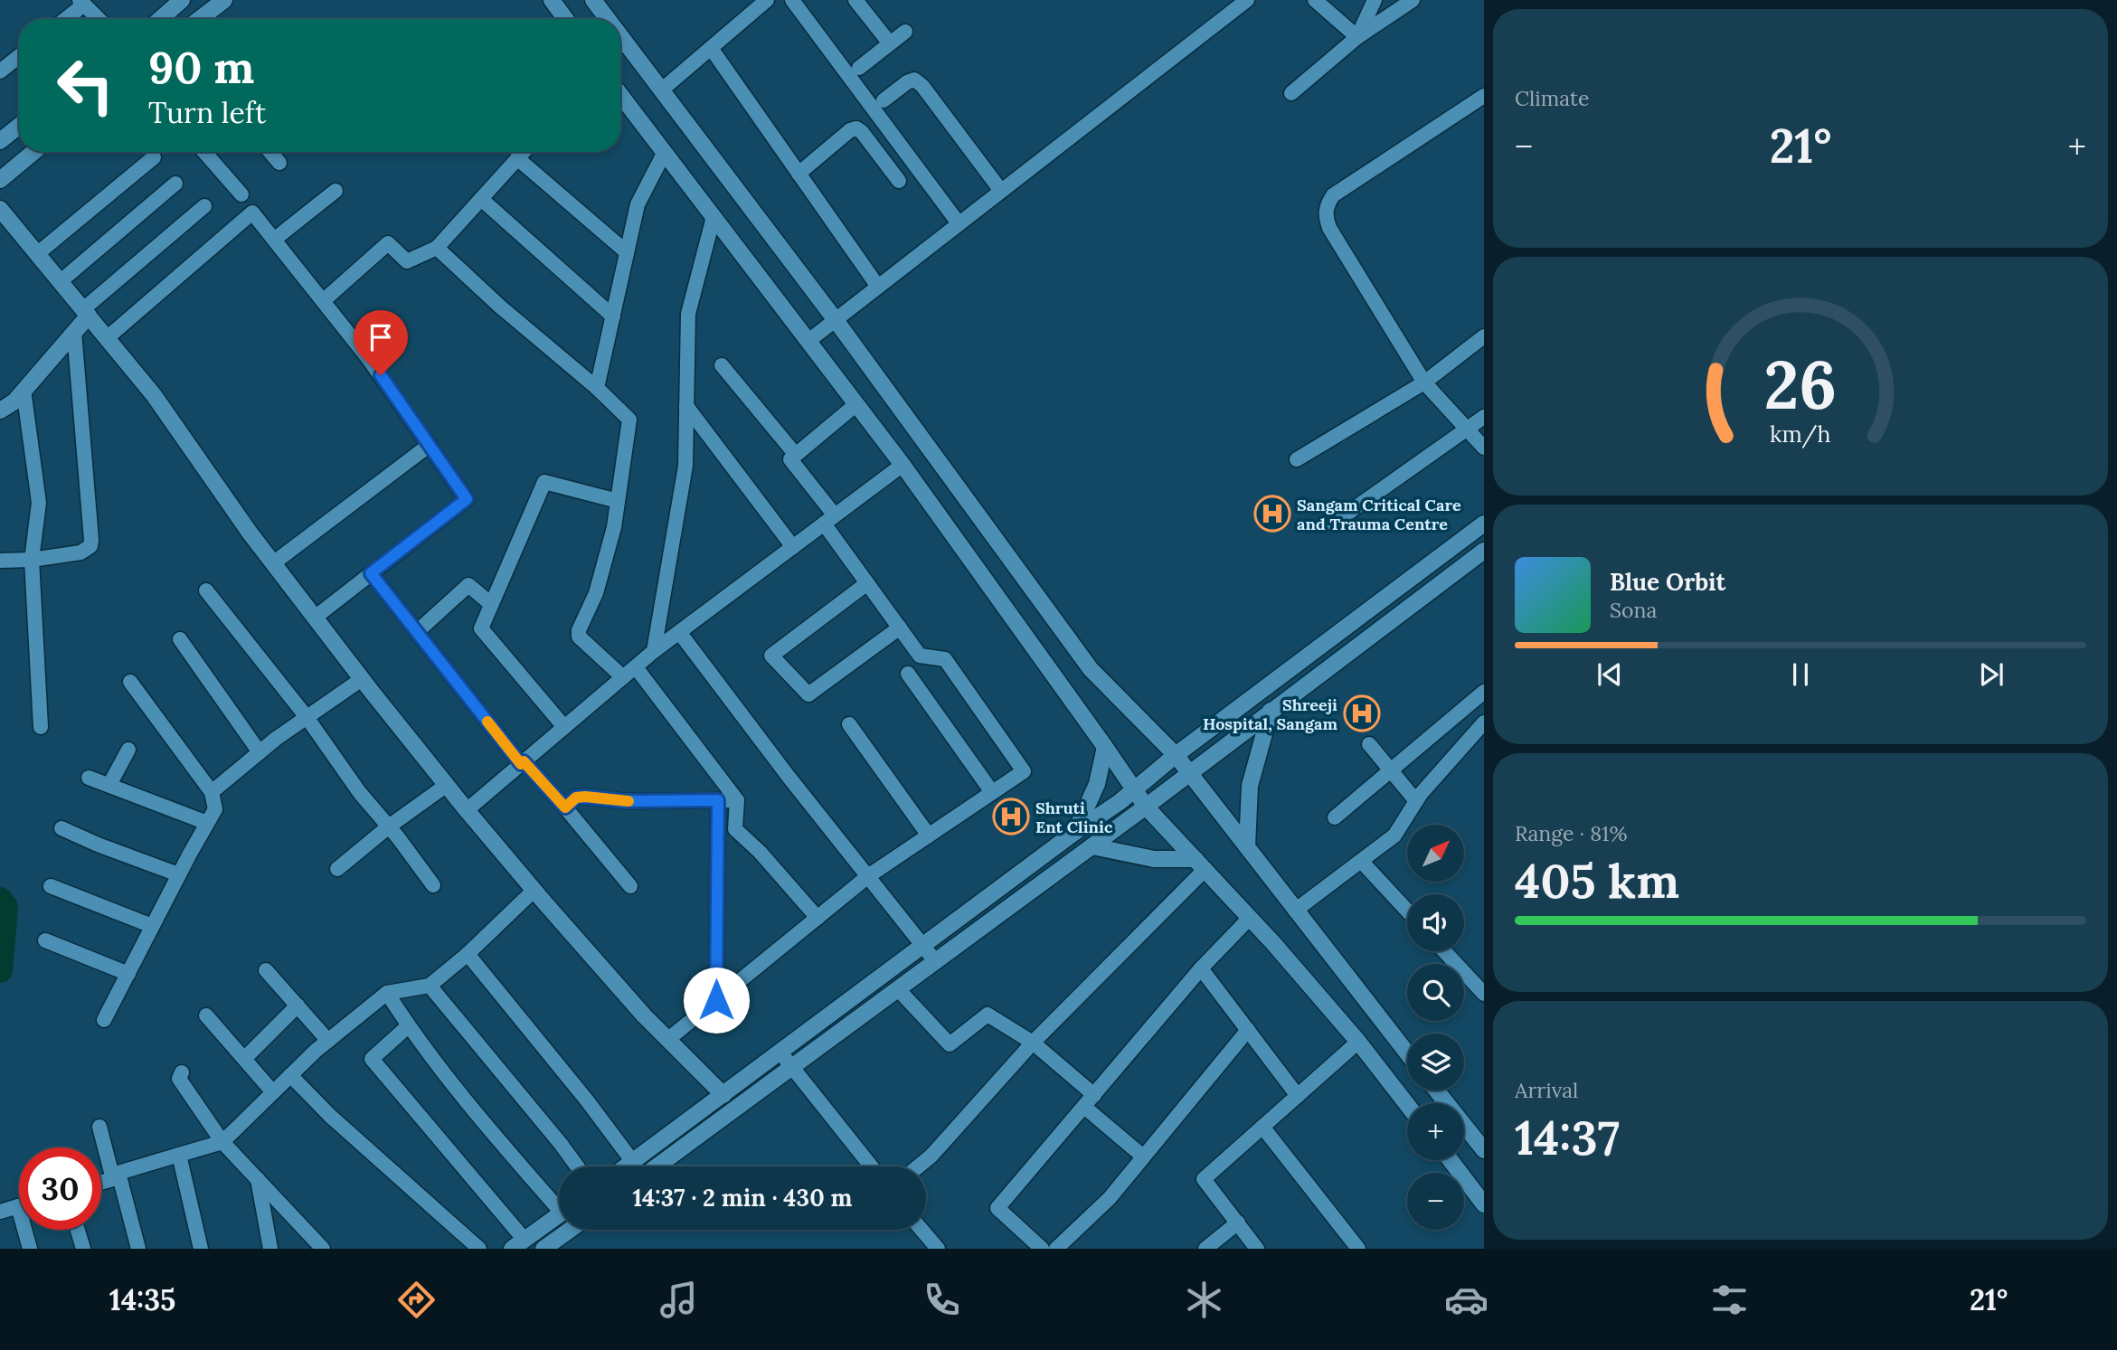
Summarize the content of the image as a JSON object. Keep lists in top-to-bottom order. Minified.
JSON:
{"places":{"hospital":["Sangam Critical Care and Trauma Centre","Shreeji Hospital, Sangam","Shruti Ent Clinic"]},"north":"top right","page":{"tile":["Climate",["Range · 81%","405 km"],["Arrival","14:37"]],"turn":["90 m","Turn left"],"heat":["−","21°","+"],"song":["Blue Orbit","Sona"],"map_buttons":["+","−"],"limit":"30","trip":"14:37 · 2 min · 430 m","tabs":["14:35","21°"],"gauge":["26","km/h"]}}
